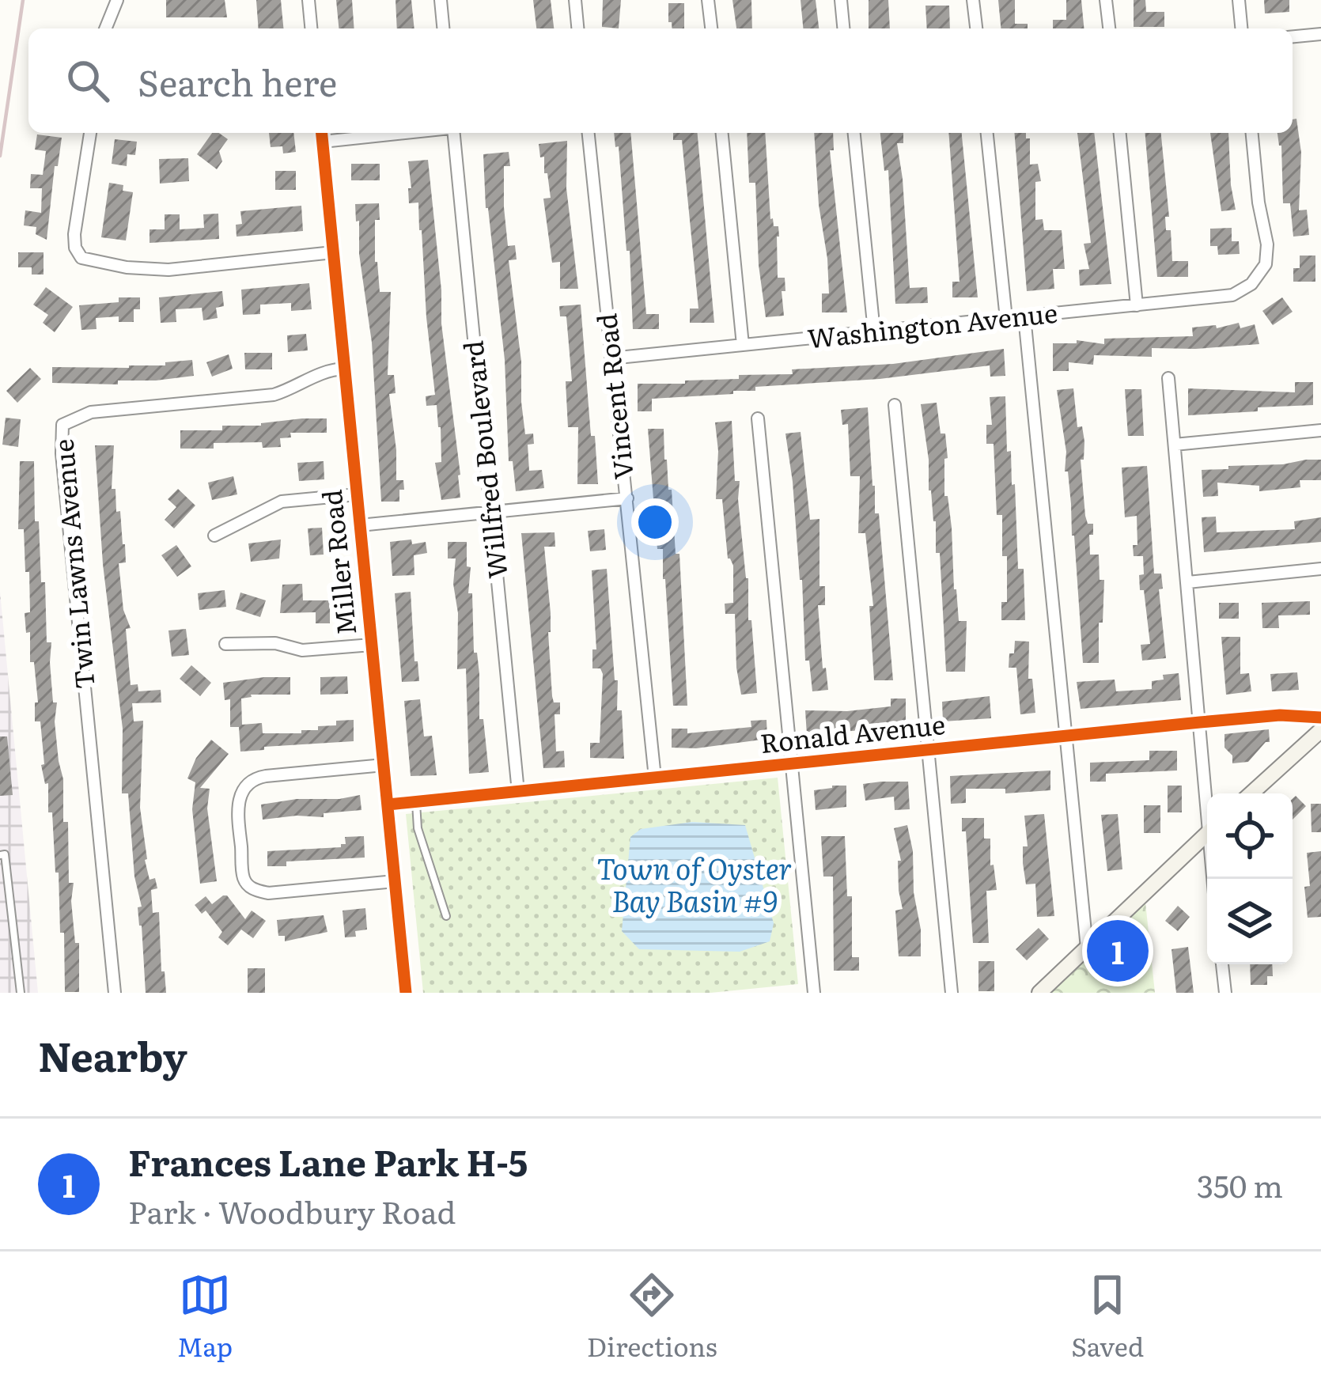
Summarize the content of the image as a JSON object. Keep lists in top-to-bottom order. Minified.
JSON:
{"streets":{"street":["Washington Avenue","Vincent Road","Willfred Boulevard","Miller Road","Twin Lawns Avenue","Ronald Avenue"]},"crossings":[["Washington Avenue","Vincent Road"],["Vincent Road","Ronald Avenue"],["Willfred Boulevard","Ronald Avenue"],["Miller Road","Twin Lawns Avenue"],["Miller Road","Ronald Avenue"]],"water":["Town of Oyster Bay Basin #9"],"page":{"search":"Search here","pins":"1","heading":"Nearby","list":[{"mark":"1","name":"Frances Lane Park H-5","note":"Park · Woodbury Road","value":"350 m"}],"nav":["Map","Directions","Saved"]}}
